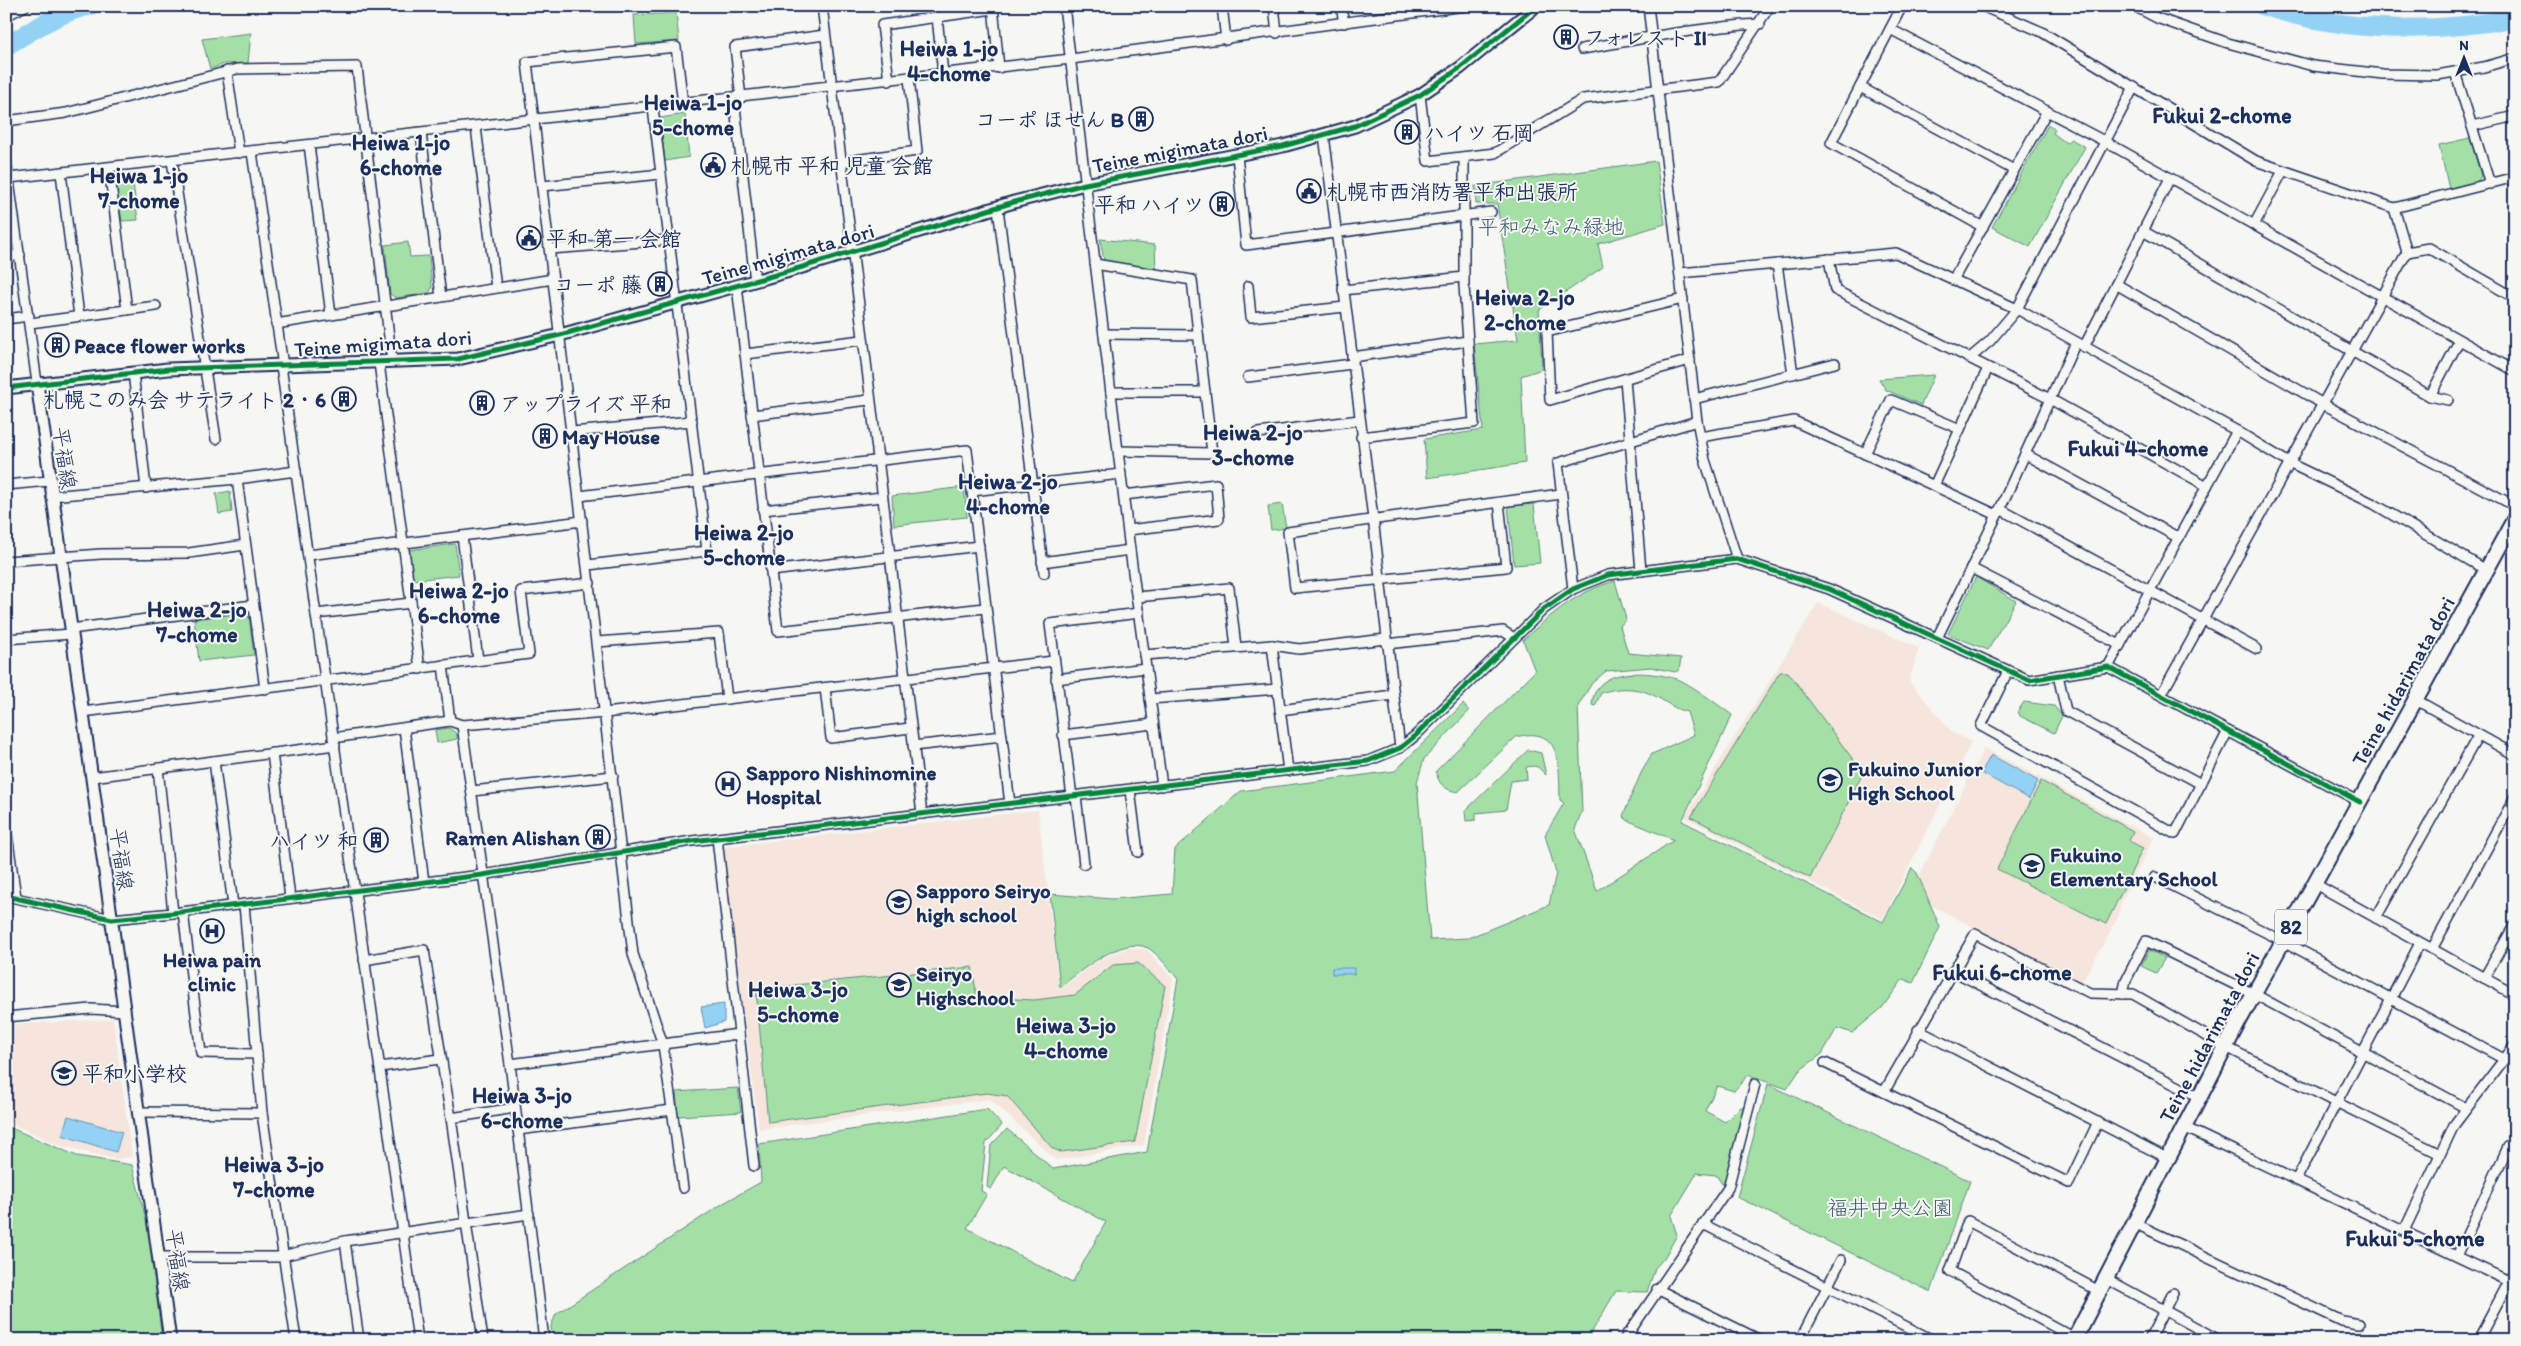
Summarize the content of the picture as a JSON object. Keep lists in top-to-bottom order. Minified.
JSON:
{"streets":{"main road":["Teine hidarimata dori","82"],"street":["Teine migimata dori","平福線"]},"crossings":[["Teine migimata dori","平福線"]],"districts":["Heiwa 1-jo 4-chome","Heiwa 1-jo 5-chome","Fukui 2-chome","Heiwa 1-jo 6-chome","Heiwa 1-jo 7-chome","Heiwa 2-jo 2-chome","Heiwa 2-jo 3-chome","Fukui 4-chome","Heiwa 2-jo 4-chome","Heiwa 2-jo 5-chome","Heiwa 2-jo 6-chome","Heiwa 2-jo 7-chome","Fukui 6-chome","Heiwa 3-jo 5-chome","Heiwa 3-jo 4-chome","Heiwa 3-jo 6-chome","Heiwa 3-jo 7-chome","Fukui 5-chome"],"parks":["平和みなみ緑地","福井中央公園"],"places":{"building":["フォレスト II","コーポ ほせん B","ハイツ 石岡","平和 ハイツ","コーポ 藤","Peace flower works","札幌このみ会 サテライト 2・6","アップライズ 平和","May House","Ramen Alishan","ハイツ 和"],"public building":["札幌市 平和 児童 会館","札幌市西消防署平和出張所","平和 第一 会館"],"school or university":["Fukuino Junior High School","Fukuino Elementary School","Sapporo Seiryo high school","Seiryo Highschool","平和小学校"],"hospital":["Sapporo Nishinomine Hospital","Heiwa pain clinic"]},"north":"top"}
